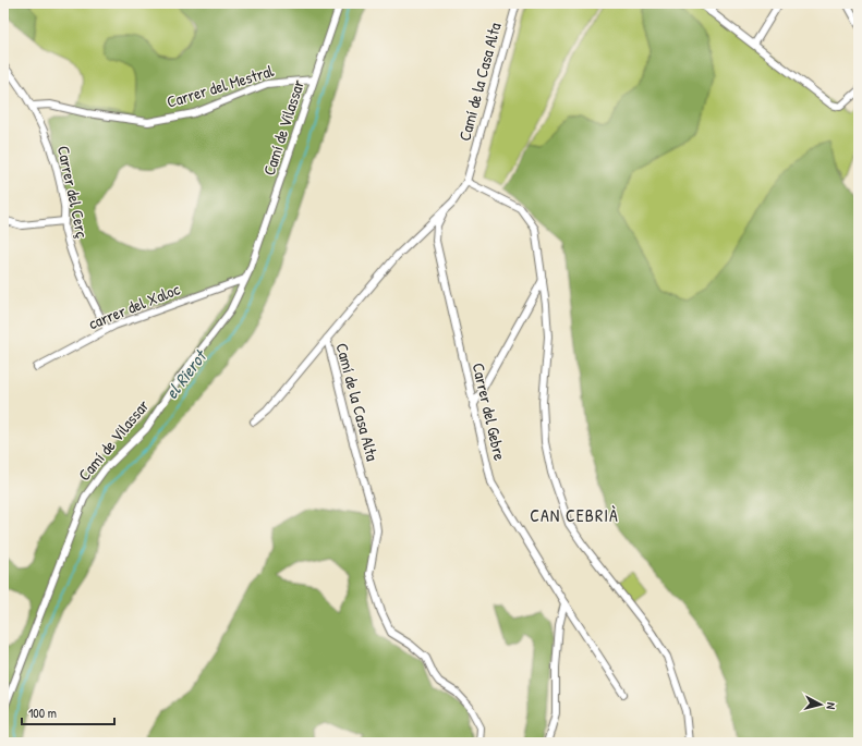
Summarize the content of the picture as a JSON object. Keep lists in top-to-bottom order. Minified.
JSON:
{"streets":{"street":["Camí de la Casa Alta","Carrer del Mestral","Camí de Vilassar","Carrer del Cerç","carrer del Xaloc","Carrer del Gebre"]},"crossings":[["Camí de la Casa Alta","Carrer del Gebre"],["Carrer del Mestral","Camí de Vilassar"],["Carrer del Mestral","Carrer del Cerç"],["Camí de Vilassar","carrer del Xaloc"],["Carrer del Cerç","carrer del Xaloc"]],"districts":["CAN CEBRIÀ"],"water":["el Rierot"],"scale_bar":"100 m","north":"right"}
